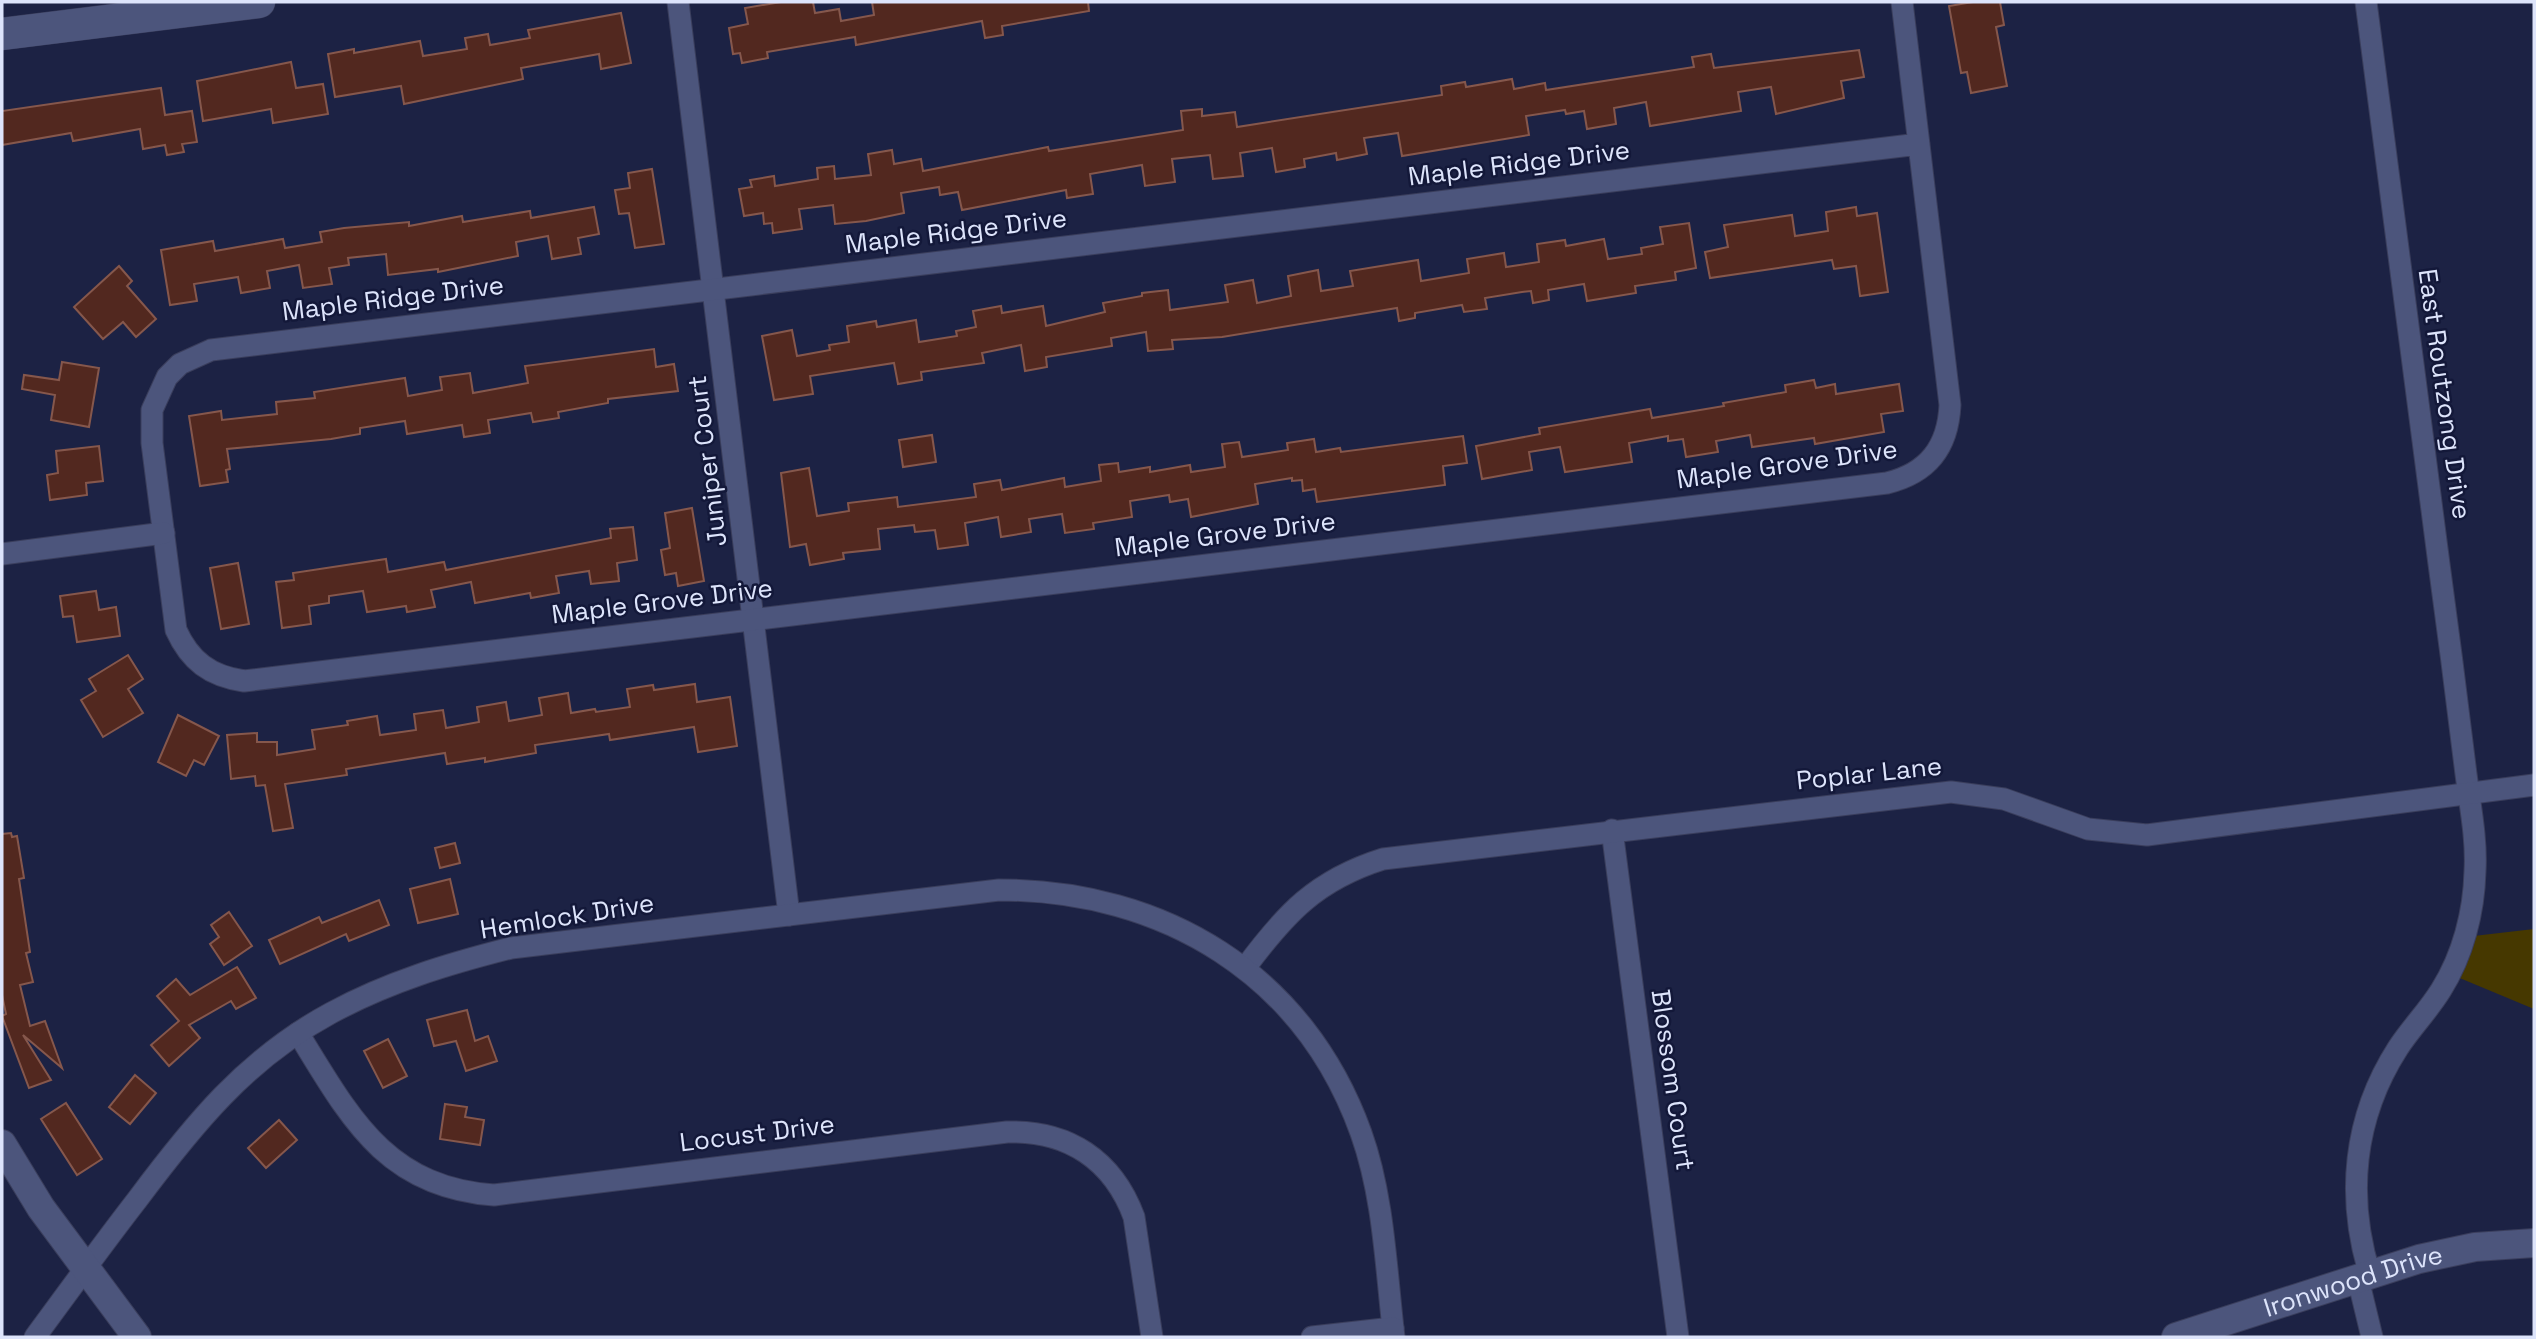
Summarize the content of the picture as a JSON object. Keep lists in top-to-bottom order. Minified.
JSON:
{"streets":{"street":["Maple Ridge Drive","East Routzong Drive","Juniper Court","Maple Grove Drive","Poplar Lane","Hemlock Drive","Blossom Court","Locust Drive","Ironwood Drive"]},"crossings":[["Maple Ridge Drive","Juniper Court"],["Maple Ridge Drive","Maple Grove Drive"],["East Routzong Drive","Poplar Lane"],["East Routzong Drive","Ironwood Drive"],["Juniper Court","Maple Grove Drive"],["Juniper Court","Hemlock Drive"],["Poplar Lane","Hemlock Drive"],["Poplar Lane","Blossom Court"],["Hemlock Drive","Locust Drive"]]}
